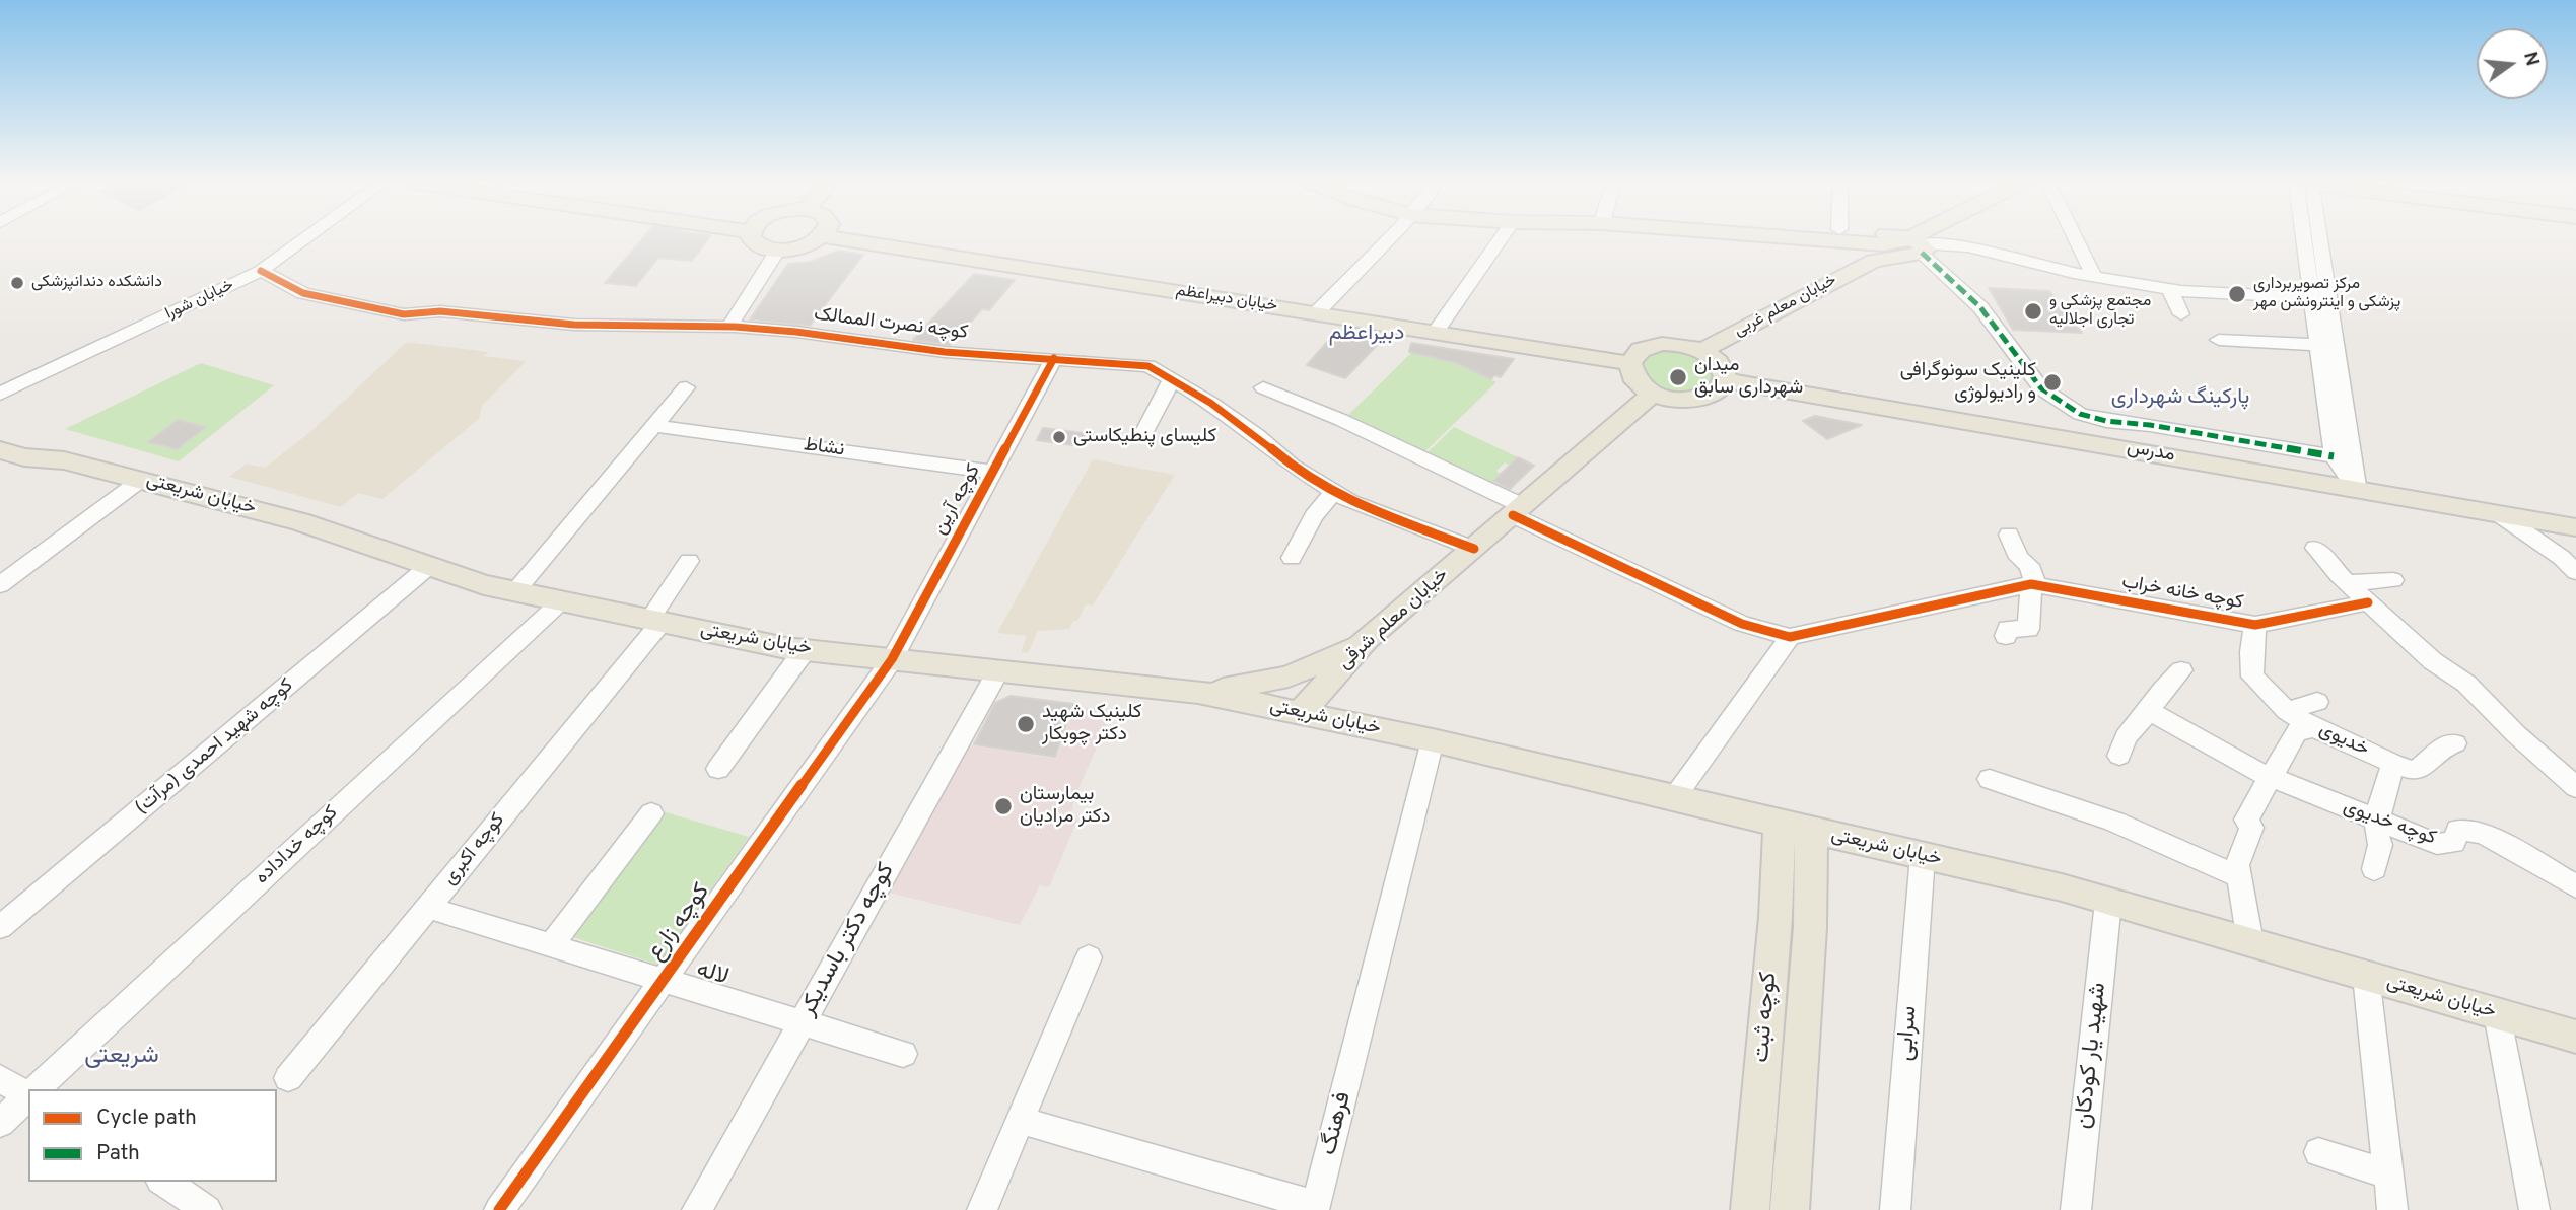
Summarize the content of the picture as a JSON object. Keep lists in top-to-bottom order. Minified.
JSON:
{"streets":{"main road":["خیابان دبیراعظم","خیابان معلم غربی","مدرس","خیابان شریعتی","خیابان معلم شرقی","کوچه ثبت"],"street":["خیابان شورا","کوچه نصرت الممالک","نشاط","کوچه آرین","کوچه خانه خراب","خدیوی","کوچه شهید احمدی (مرآت)","کوچه خدیوی","کوچه خداداده","کوچه اکبری","کوچه زارع","کوچه دکتر باسدیکر","لاله","سرابی","شهید یار کودکان","فرهنگ"]},"crossings":[["خیابان دبیراعظم","خیابان معلم غربی"],["خیابان دبیراعظم","مدرس"],["خیابان دبیراعظم","خیابان معلم شرقی"],["خیابان شورا","کوچه نصرت الممالک"],["خیابان معلم غربی","مدرس"],["خیابان معلم غربی","خیابان معلم شرقی"],["کوچه نصرت الممالک","کوچه آرین"],["کوچه نصرت الممالک","خیابان معلم شرقی"],["نشاط","کوچه آرین"],["مدرس","خیابان معلم شرقی"],["خیابان شریعتی","کوچه آرین"],["خیابان شریعتی","خیابان معلم شرقی"],["خیابان شریعتی","کوچه شهید احمدی (مرآت)"],["خیابان شریعتی","کوچه خداداده"],["خیابان شریعتی","کوچه اکبری"],["خیابان شریعتی","کوچه زارع"],["خیابان شریعتی","کوچه دکتر باسدیکر"],["خیابان شریعتی","کوچه ثبت"],["خیابان شریعتی","سرابی"],["خیابان شریعتی","شهید یار کودکان"],["خیابان شریعتی","فرهنگ"],["کوچه آرین","کوچه زارع"],["کوچه خانه خراب","خدیوی"],["خدیوی","کوچه خدیوی"],["کوچه اکبری","لاله"],["کوچه زارع","لاله"],["کوچه دکتر باسدیکر","لاله"]],"districts":["دبیراعظم","پارکینگ شهرداری","شریعتی"],"places":["دانشکده دندانپزشکی","مرکز تصویربرداری پزشکی و اینترونشن مهر","مجتمع پزشکی و تجاری اجلالیه","میدان شهرداری سابق","کلینیک سونوگرافی و رادیولوژی","کلیسای پنطیکاستی","کلینیک شهید دکتر چوبکار","بیمارستان دکتر مرادیان"],"legend":["Cycle path","Path"],"north":"right"}
